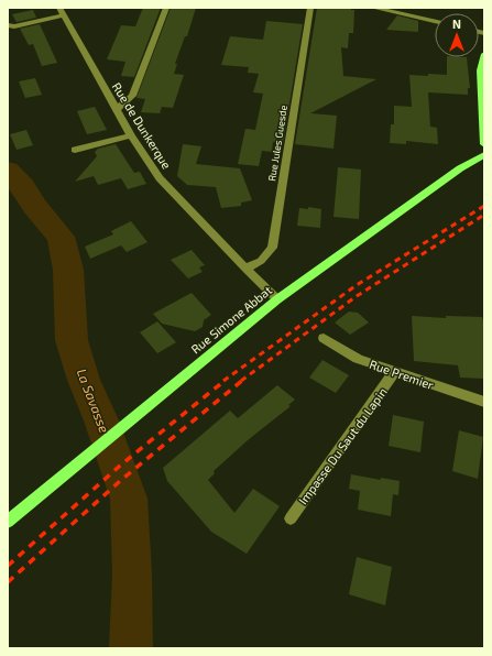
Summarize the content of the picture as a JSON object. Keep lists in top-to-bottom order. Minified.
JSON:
{"streets":{"main road":["Rue Simone Abbat"],"street":["Rue de Dunkerque","Rue Jules Guesde","Rue Premier","Impasse Du Saut du Lapin"]},"crossings":[["Rue de Dunkerque","Rue Jules Guesde"],["Rue de Dunkerque","Rue Simone Abbat"],["Rue Premier","Impasse Du Saut du Lapin"]],"water":["La Savasse"],"north":"top"}
